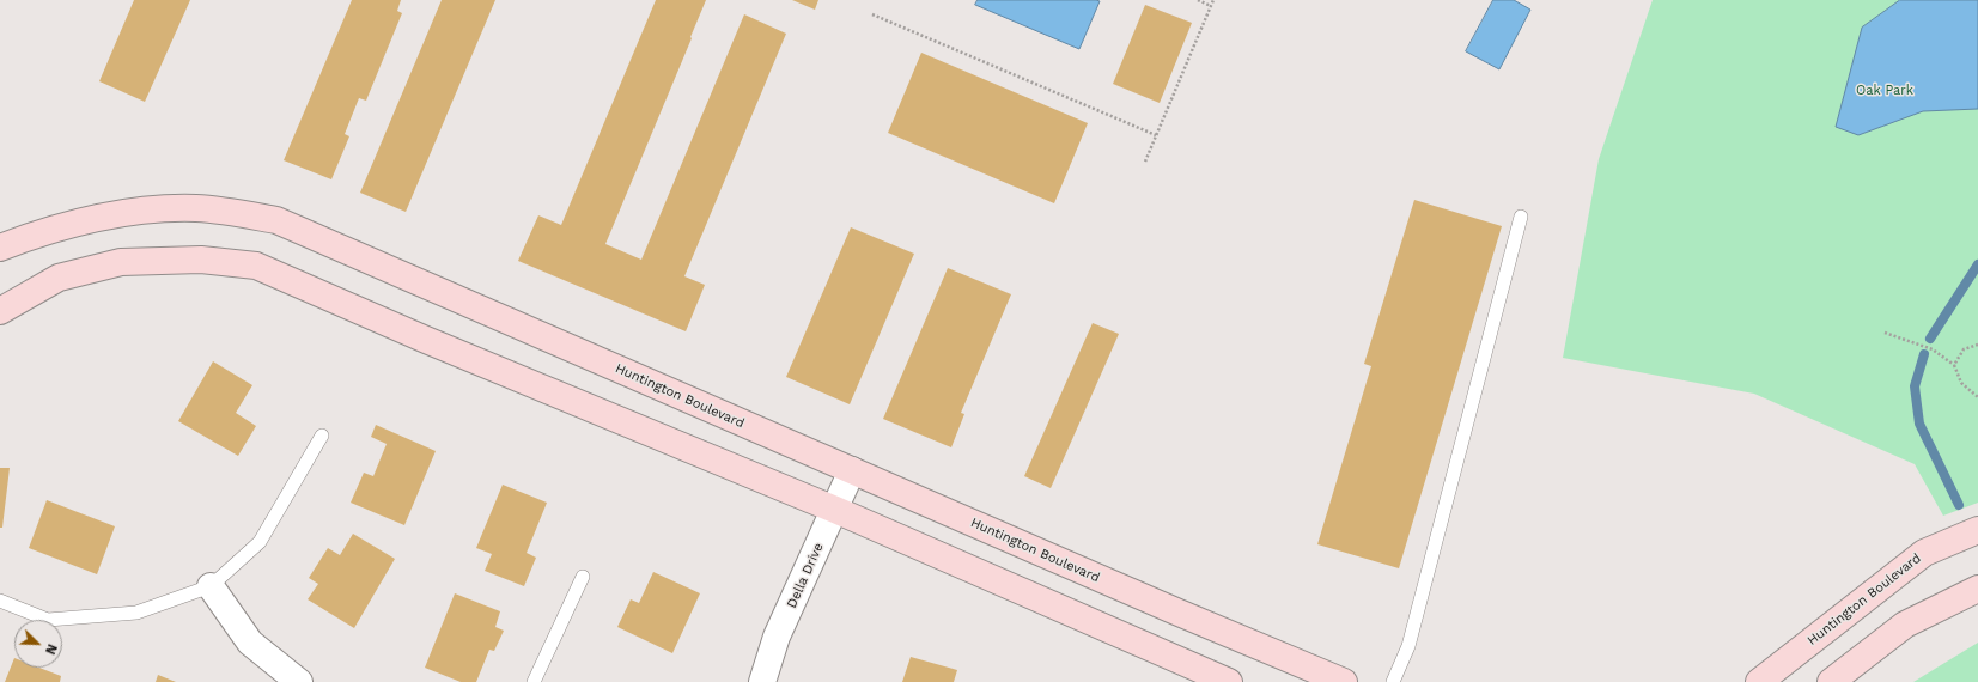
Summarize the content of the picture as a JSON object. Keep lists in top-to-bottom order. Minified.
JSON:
{"streets":{"street":["Huntington Boulevard","Della Drive"]},"crossings":[["Huntington Boulevard","Della Drive"]],"parks":["Oak Park"],"north":"bottom right"}
